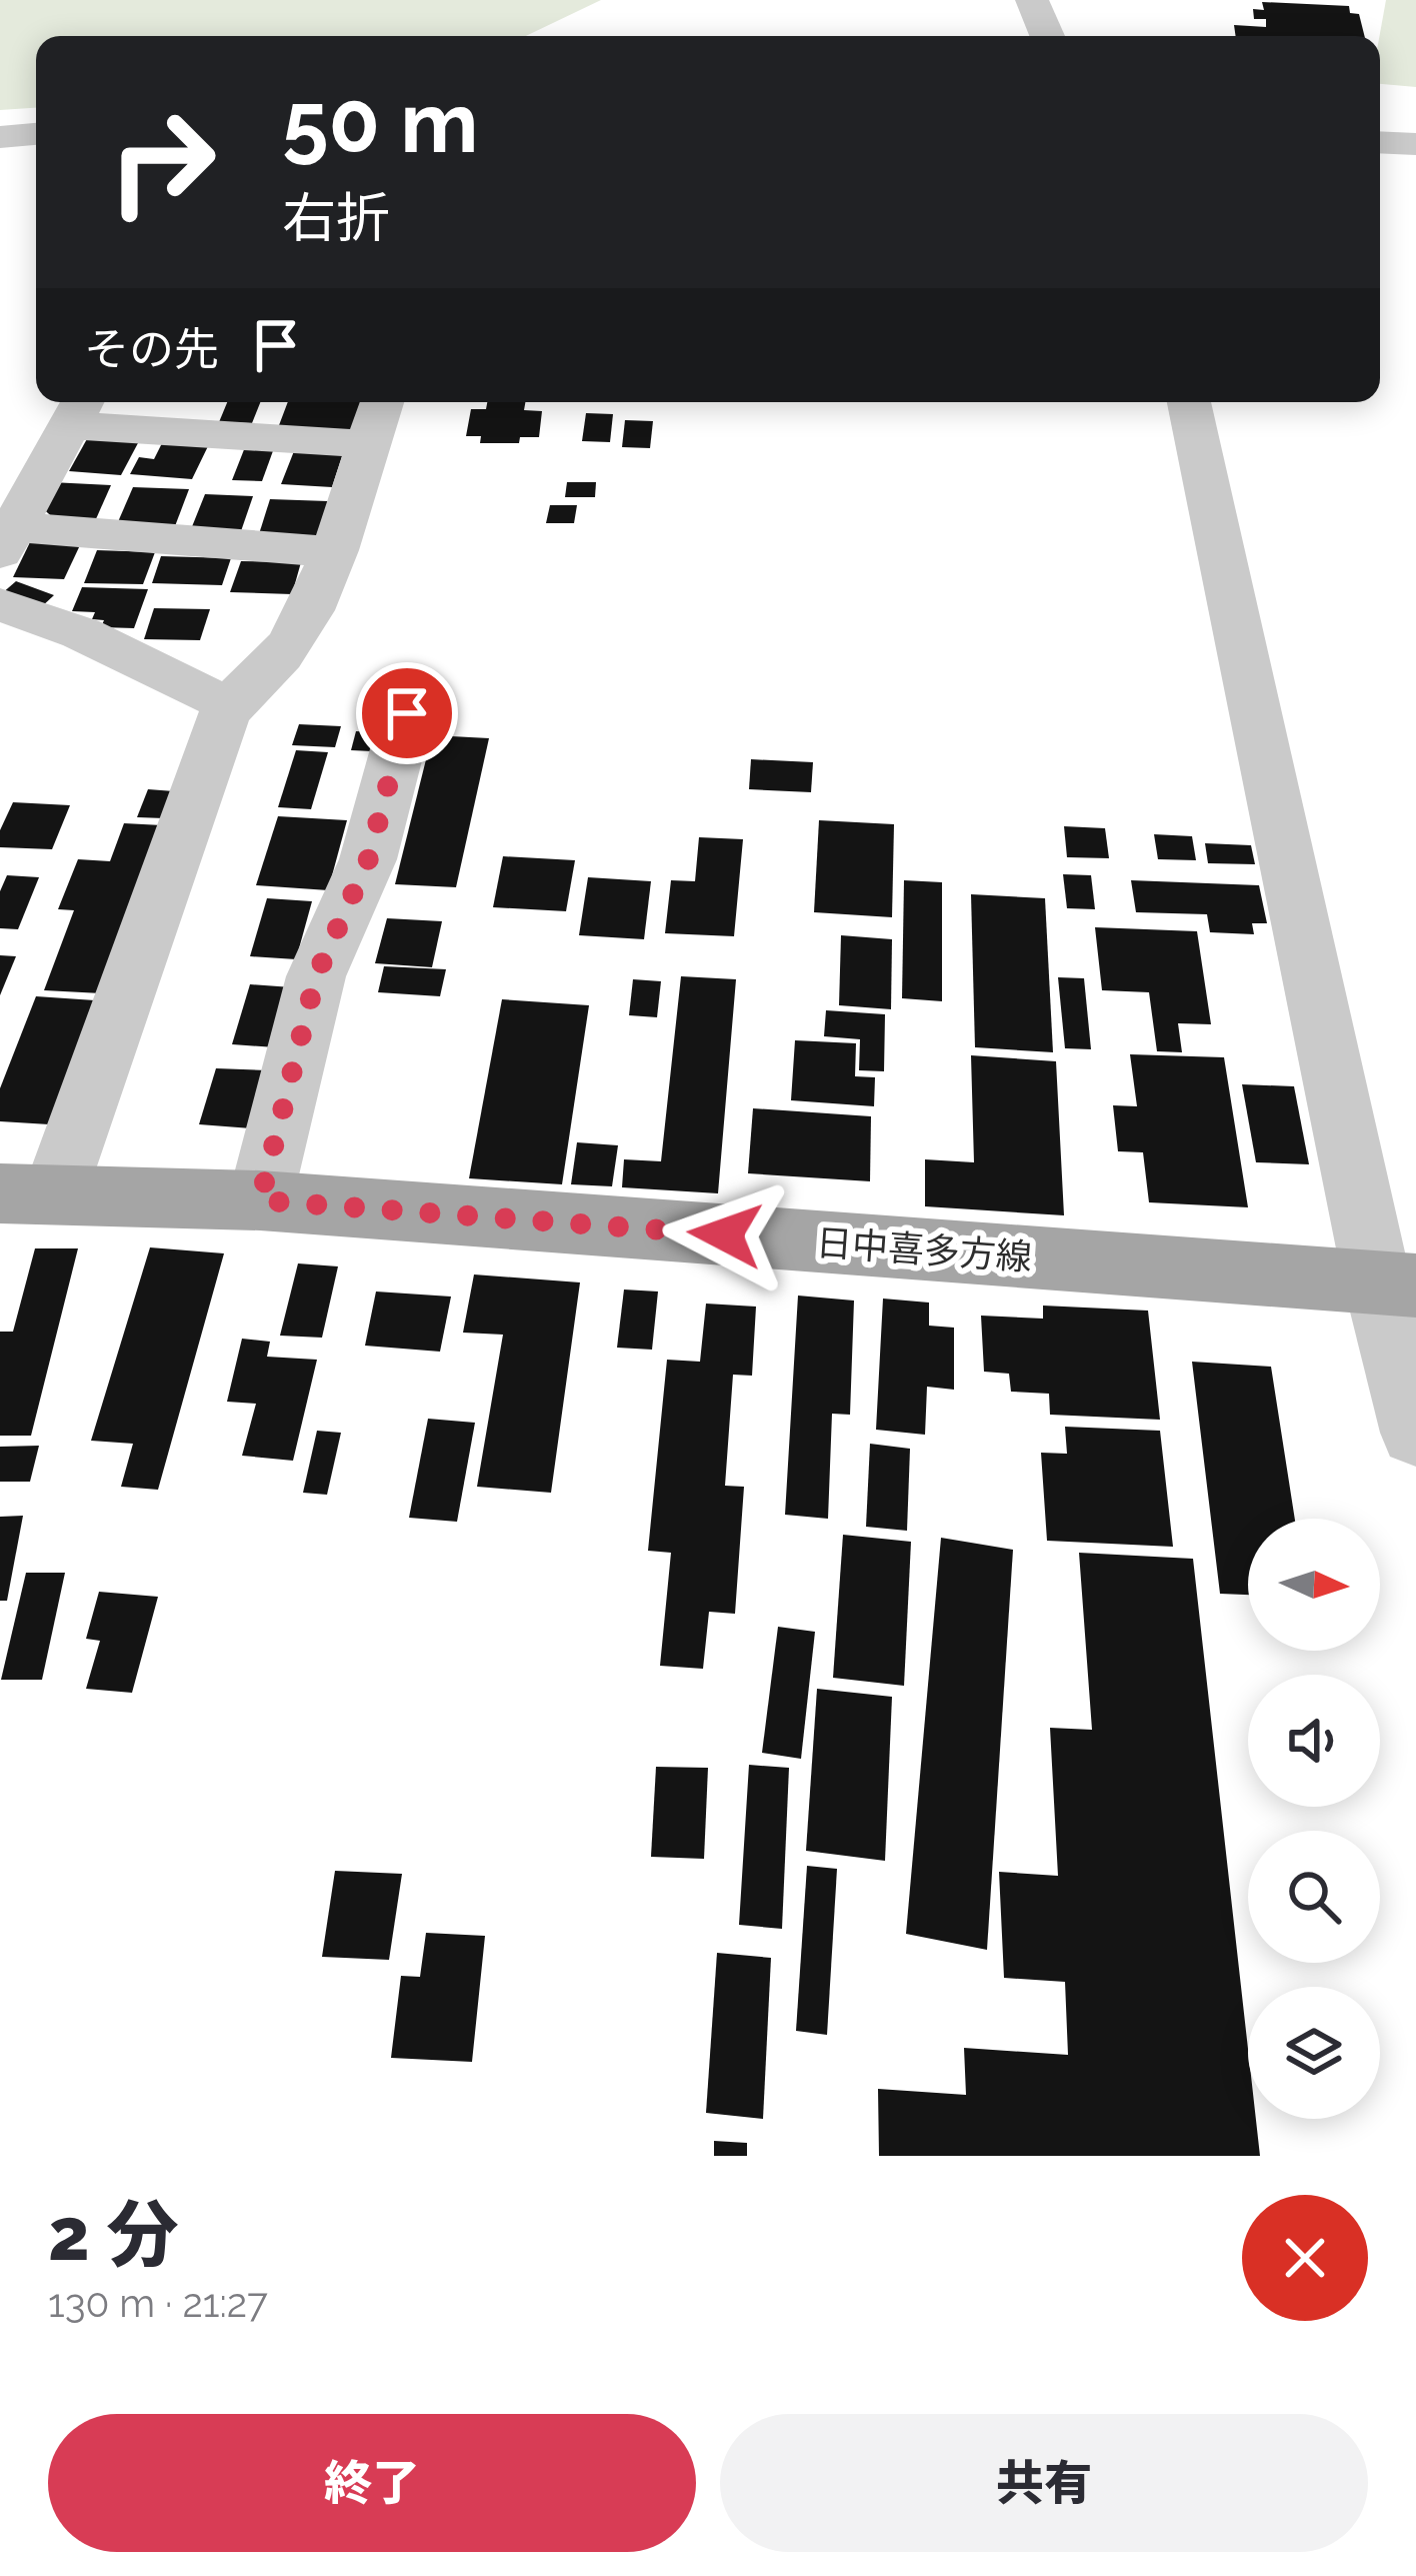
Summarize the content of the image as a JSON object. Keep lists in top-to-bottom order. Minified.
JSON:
{"streets":{"main road":["日中喜多方線"]},"north":"right","page":{"turn":["50 m","右折"],"then":"その先","heading":["2 分","130 m · 21:27"],"buttons":["終了","共有"]}}
